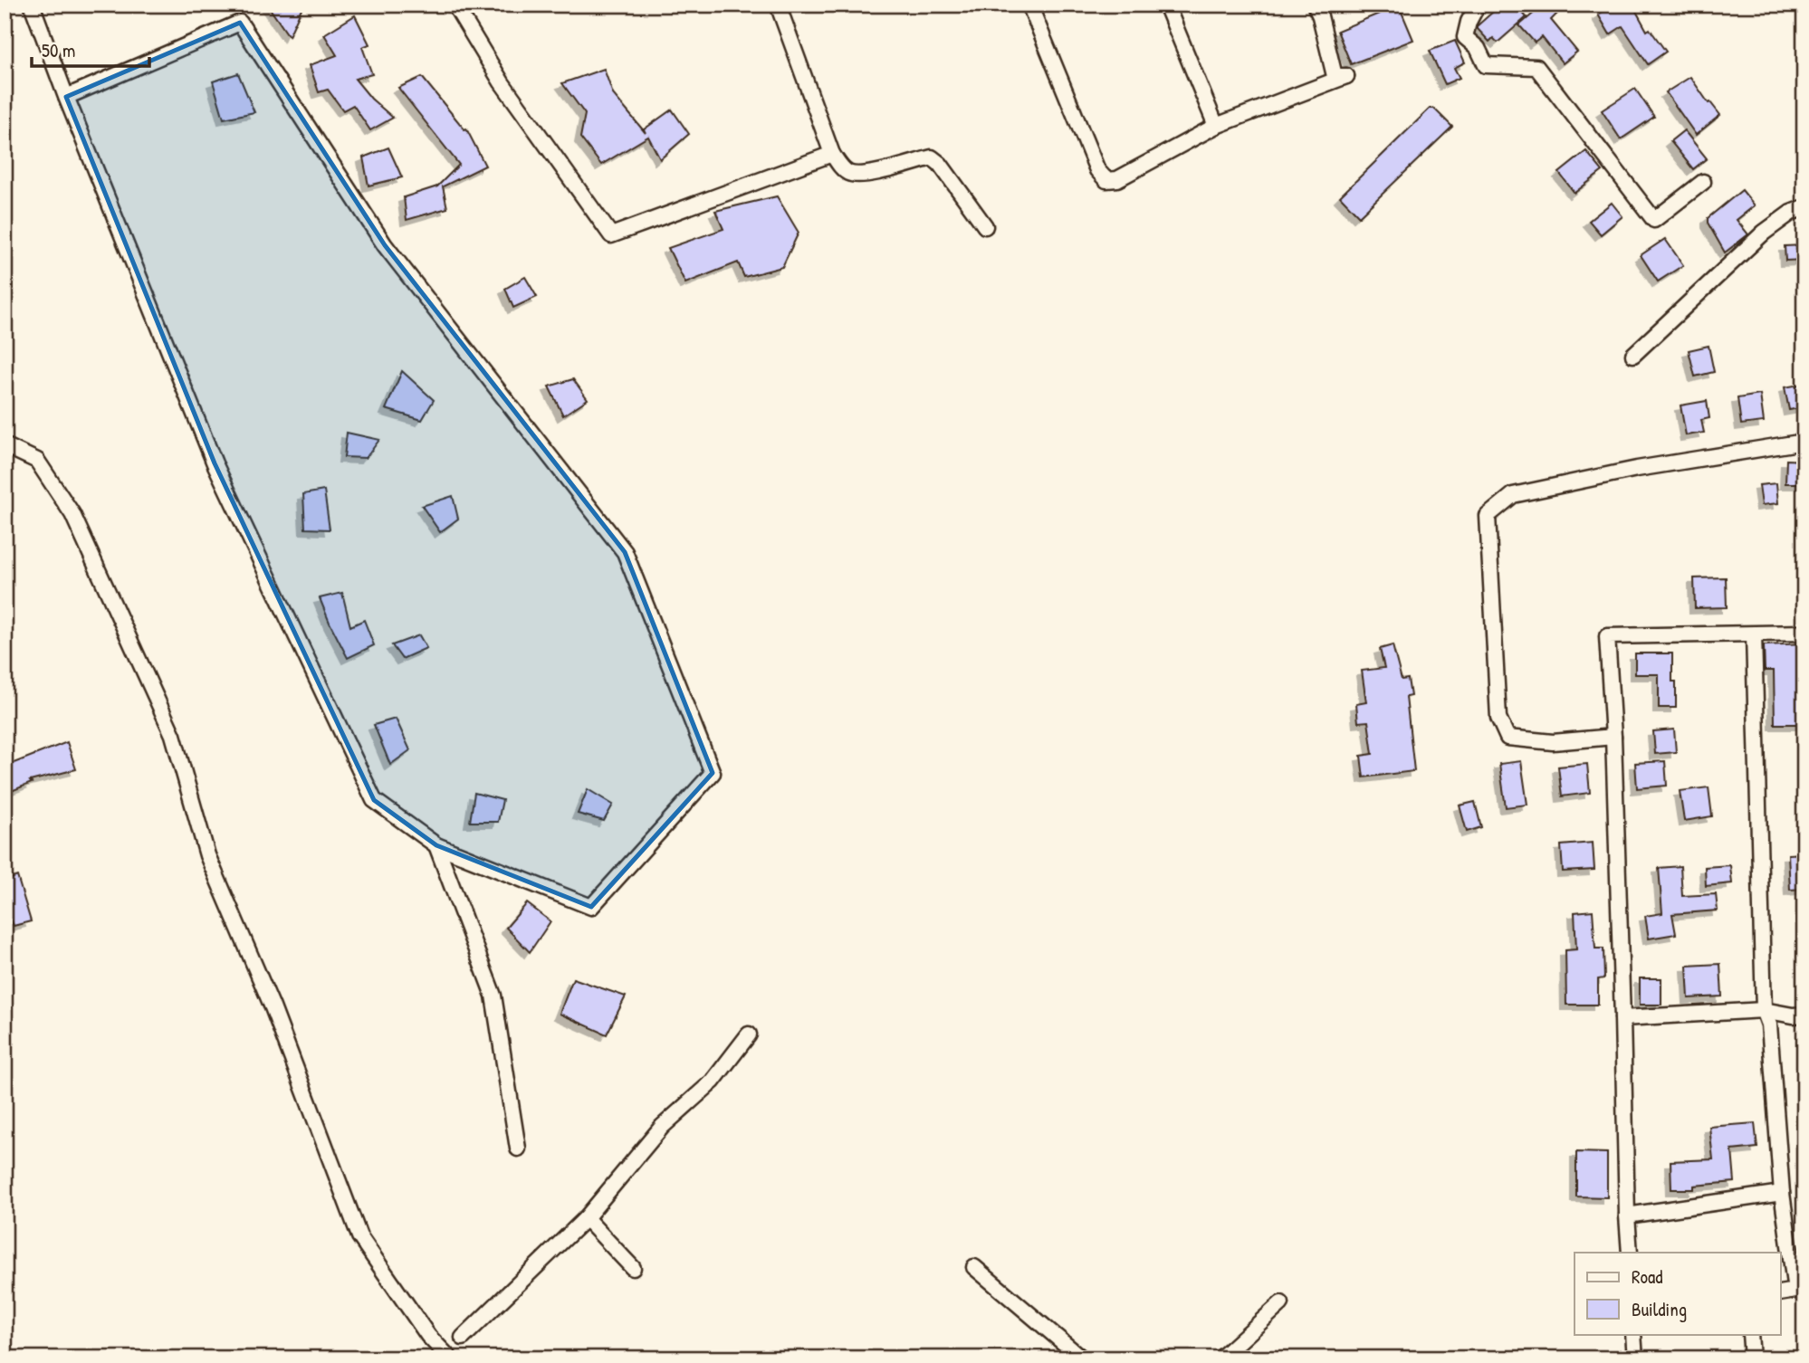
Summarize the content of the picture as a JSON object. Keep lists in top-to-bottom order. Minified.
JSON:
{"legend":["Road","Building"],"scale_bar":"50 m"}
